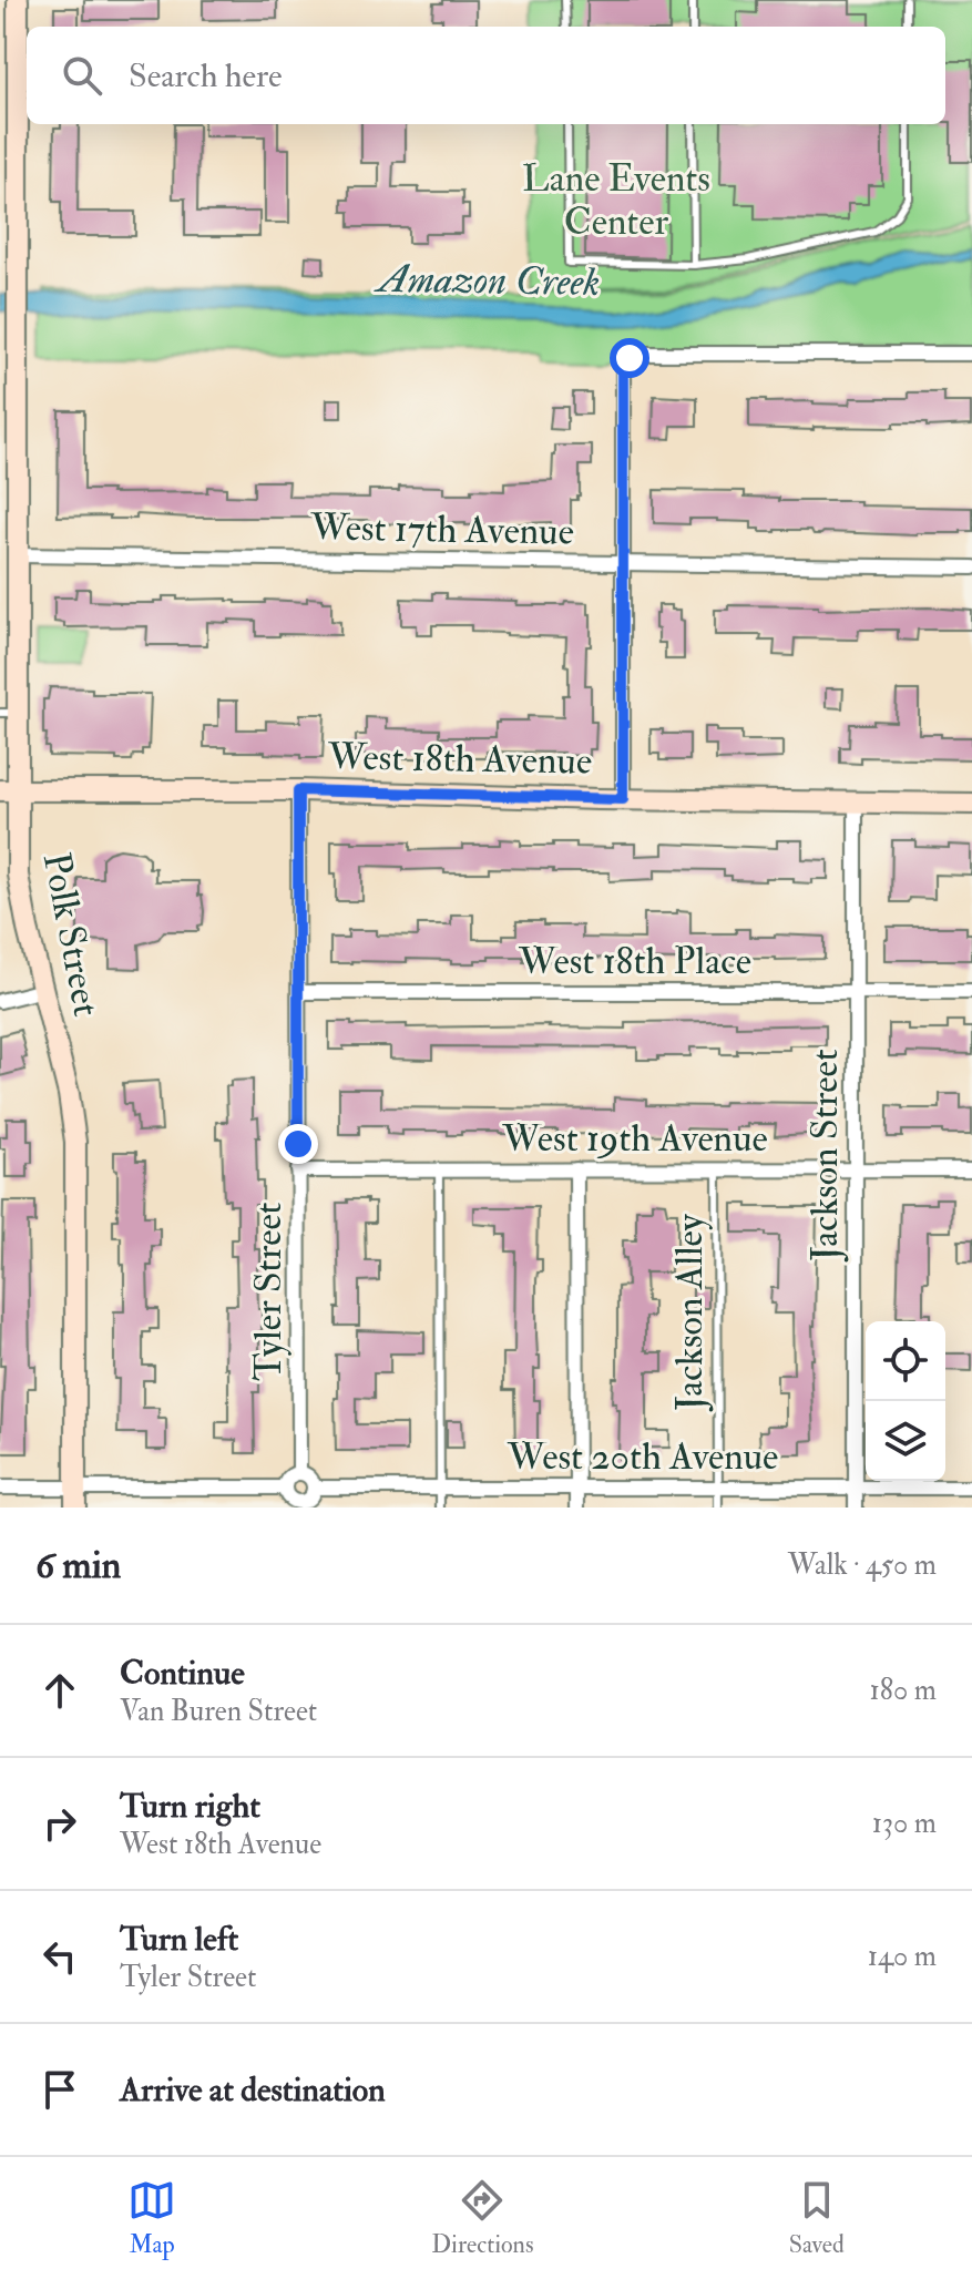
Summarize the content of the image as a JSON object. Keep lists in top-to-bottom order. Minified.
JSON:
{"streets":{"street":["West 17th Avenue","West 18th Avenue","Polk Street","West 18th Place","West 19th Avenue","Jackson Street","Tyler Street","West 20th Avenue"],"lane":["Jackson Alley"]},"crossings":[["West 17th Avenue","Polk Street"],["West 18th Avenue","Polk Street"],["West 18th Avenue","Jackson Street"],["West 18th Avenue","Tyler Street"],["West 18th Place","Jackson Street"],["West 18th Place","Tyler Street"],["West 19th Avenue","Jackson Street"],["West 19th Avenue","Tyler Street"],["West 19th Avenue","Jackson Alley"],["Jackson Street","West 20th Avenue"],["Tyler Street","West 20th Avenue"],["Jackson Alley","West 20th Avenue"]],"water":["Amazon Creek"],"parks":["Lane Events Center"],"page":{"search":"Search here","heading":["6 min","Walk · 450 m"],"list":[["Continue","Van Buren Street","180 m"],["Turn right","West 18th Avenue","130 m"],["Turn left","Tyler Street","140 m"],"Arrive at destination"],"nav":["Map","Directions","Saved"]}}
